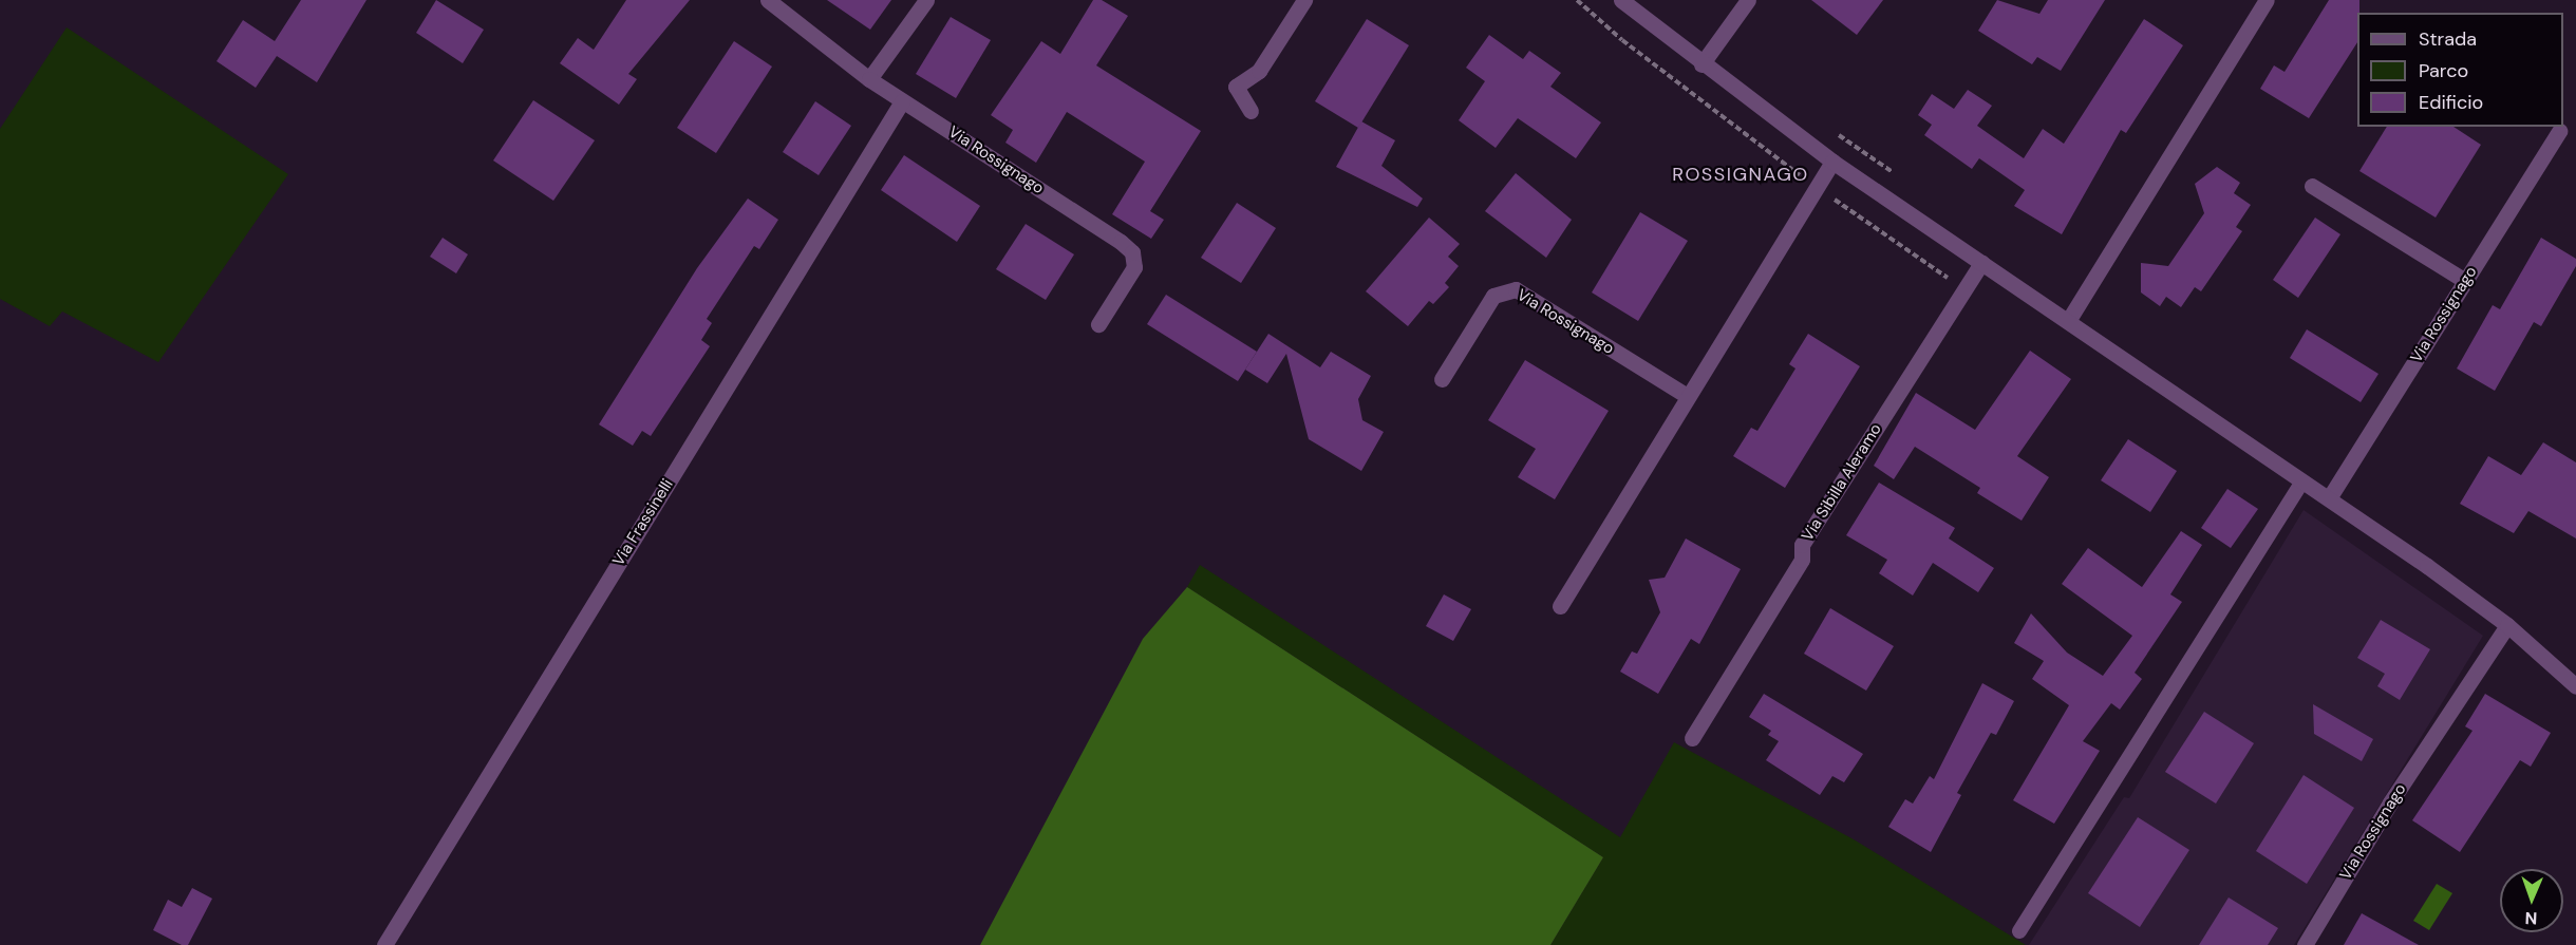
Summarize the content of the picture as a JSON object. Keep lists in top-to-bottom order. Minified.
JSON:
{"streets":{"street":["Via Rossignago","Via Sibilla Aleramo","Via Frassinelli"]},"crossings":[["Via Rossignago","Via Frassinelli"]],"districts":["ROSSIGNAGO"],"legend":["Strada","Parco","Edificio"],"north":"bottom"}
